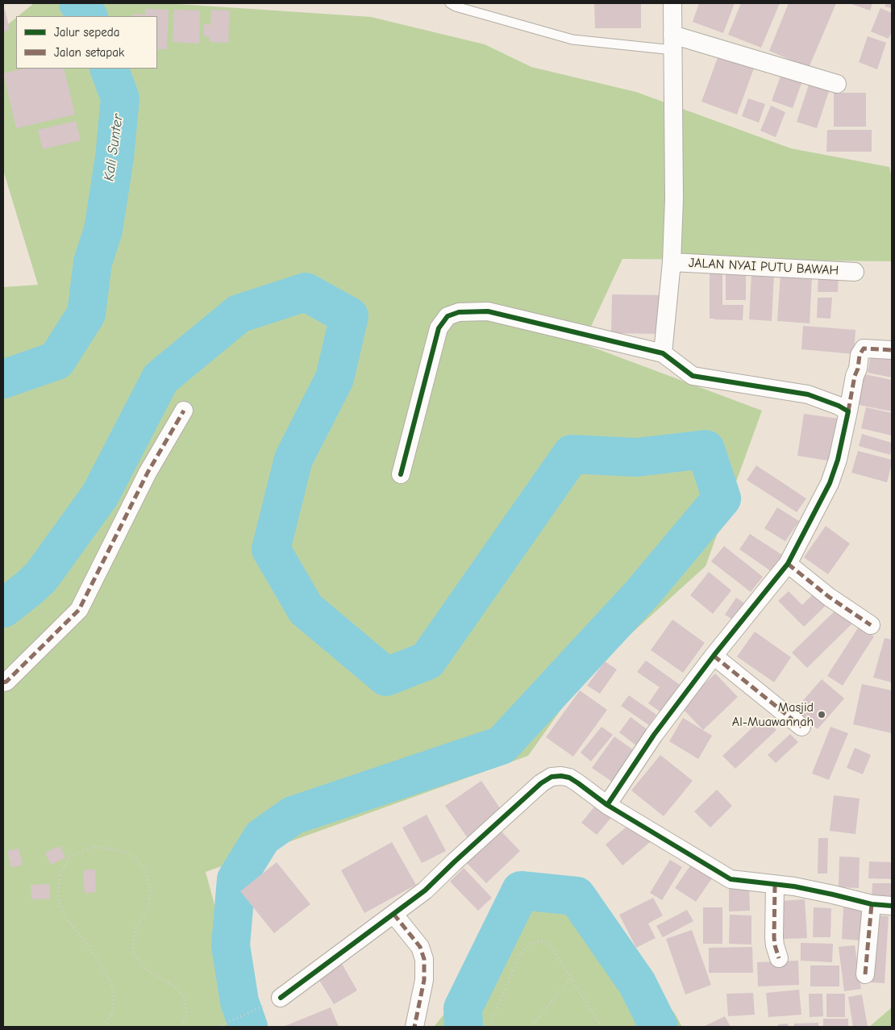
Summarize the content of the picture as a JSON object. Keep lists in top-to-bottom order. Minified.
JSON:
{"streets":{"street":["JALAN NYAI PUTU BAWAH"]},"water":["Kali Sunter"],"places":["Masjid Al-Muawannah"],"legend":["Jalur sepeda","Jalan setapak"]}
